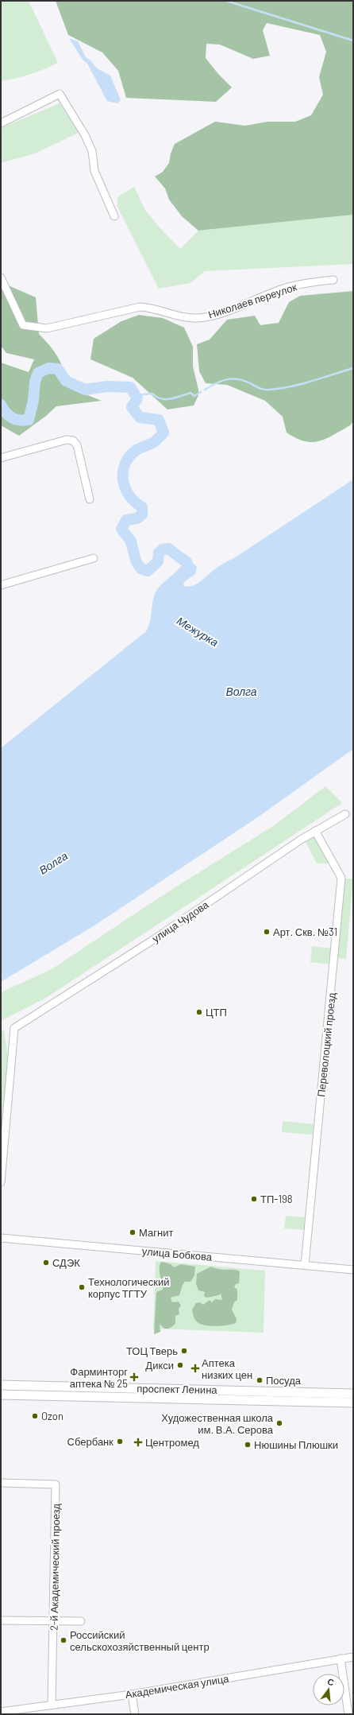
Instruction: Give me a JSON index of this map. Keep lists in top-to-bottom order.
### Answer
{
  "streets": {
    "main road": ["проспект Ленина"],
    "street": [
      "Николаев переулок",
      "улица Чудова",
      "Переволоцкий проезд",
      "улица Бобкова",
      "2-й Академический проезд",
      "Академическая улица"
    ]
  },
  "crossings": [
    ["улица Чудова", "Переволоцкий проезд"],
    ["Переволоцкий проезд", "улица Бобкова"],
    ["2-й Академический проезд", "Академическая улица"]
  ],
  "water": ["Межурка", "Волга"],
  "places": {
    "other": [
      "Арт. Скв. №31",
      "ЦТП",
      "ТП-198",
      "Магнит",
      "СДЭК",
      "Технологический корпус ТГТУ",
      "ТОЦ Тверь",
      "Дикси",
      "Посуда",
      "Ozon",
      "Художественная школа им. В.А. Серова",
      "Сбербанк",
      "Нюшины Плюшки",
      "Российский сельскохозяйственный центр"
    ],
    "health": ["Аптека низких цен", "Фарминторг аптека № 25", "Центромед"]
  },
  "north": "top"
}
